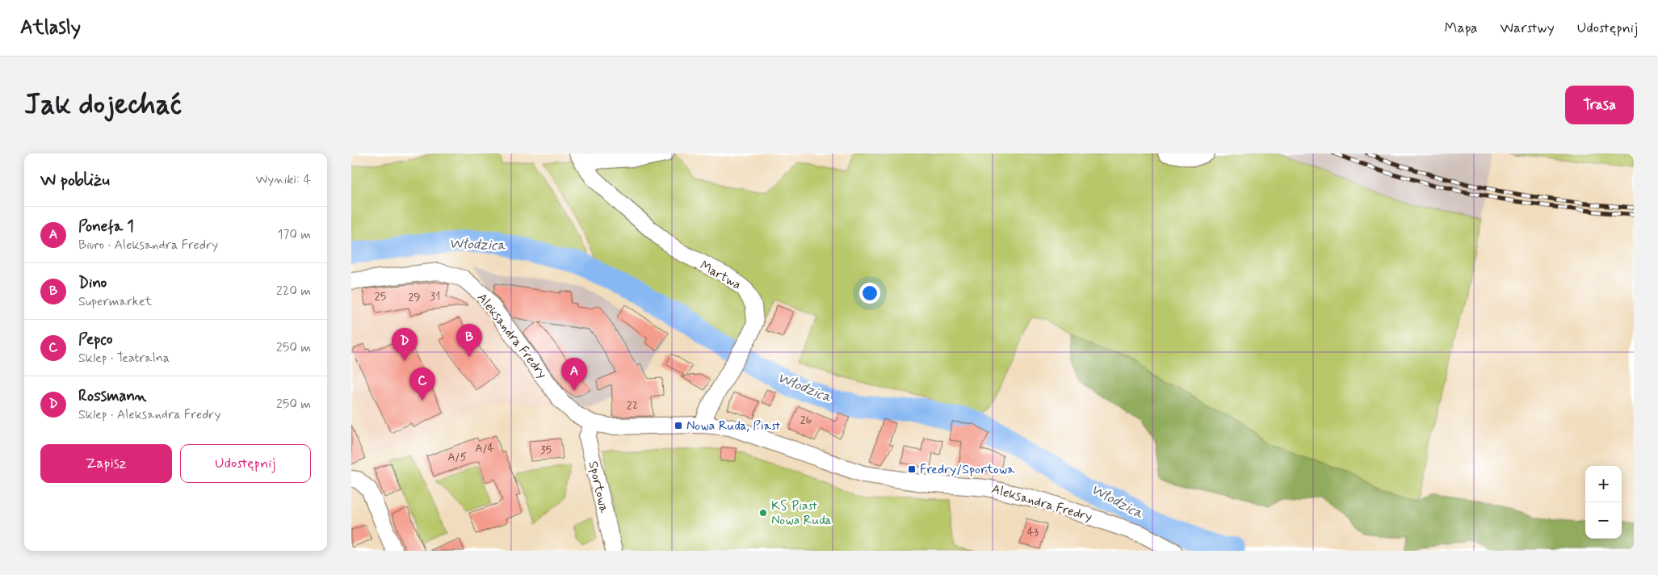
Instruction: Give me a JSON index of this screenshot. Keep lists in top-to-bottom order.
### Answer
{
  "streets": {
    "street": ["Martwa", "Aleksandra Fredry", "Sportowa"]
  },
  "crossings": [
    ["Martwa", "Aleksandra Fredry"],
    ["Aleksandra Fredry", "Sportowa"]
  ],
  "water": ["Włodzica"],
  "places": {
    "transit": ["Nowa Ruda, Piast", "Fredry/Sportowa"],
    "other": ["KS Piast Nowa Ruda"]
  },
  "house_numbers": [
    "25",
    "31",
    "29",
    "22",
    "26",
    "A/4",
    "35",
    "A/5",
    "43"
  ],
  "page": {
    "header": "Atlasly",
    "nav": ["Mapa", "Warstwy", "Udostępnij"],
    "buttons": [
      "Trasa",
      ["Zapisz", "Udostępnij"]
    ],
    "title": "Jak dojechać",
    "heading": ["W pobliżu", "Wyniki: 4"],
    "list": [
      {
        "mark": "A",
        "name": "Ponefa 1",
        "note": "Biuro · Aleksandra Fredry",
        "value": "170 m"
      },
      {
        "mark": "B",
        "name": "Dino",
        "note": "Supermarket",
        "value": "220 m"
      },
      {
        "mark": "C",
        "name": "Pepco",
        "note": "Sklep · Teatralna",
        "value": "250 m"
      },
      {
        "mark": "D",
        "name": "Rossmann",
        "note": "Sklep · Aleksandra Fredry",
        "value": "250 m"
      }
    ],
    "pins": [
      "B",
      "D",
      "A",
      "C"
    ],
    "map_buttons": ["+", "−"]
  }
}
